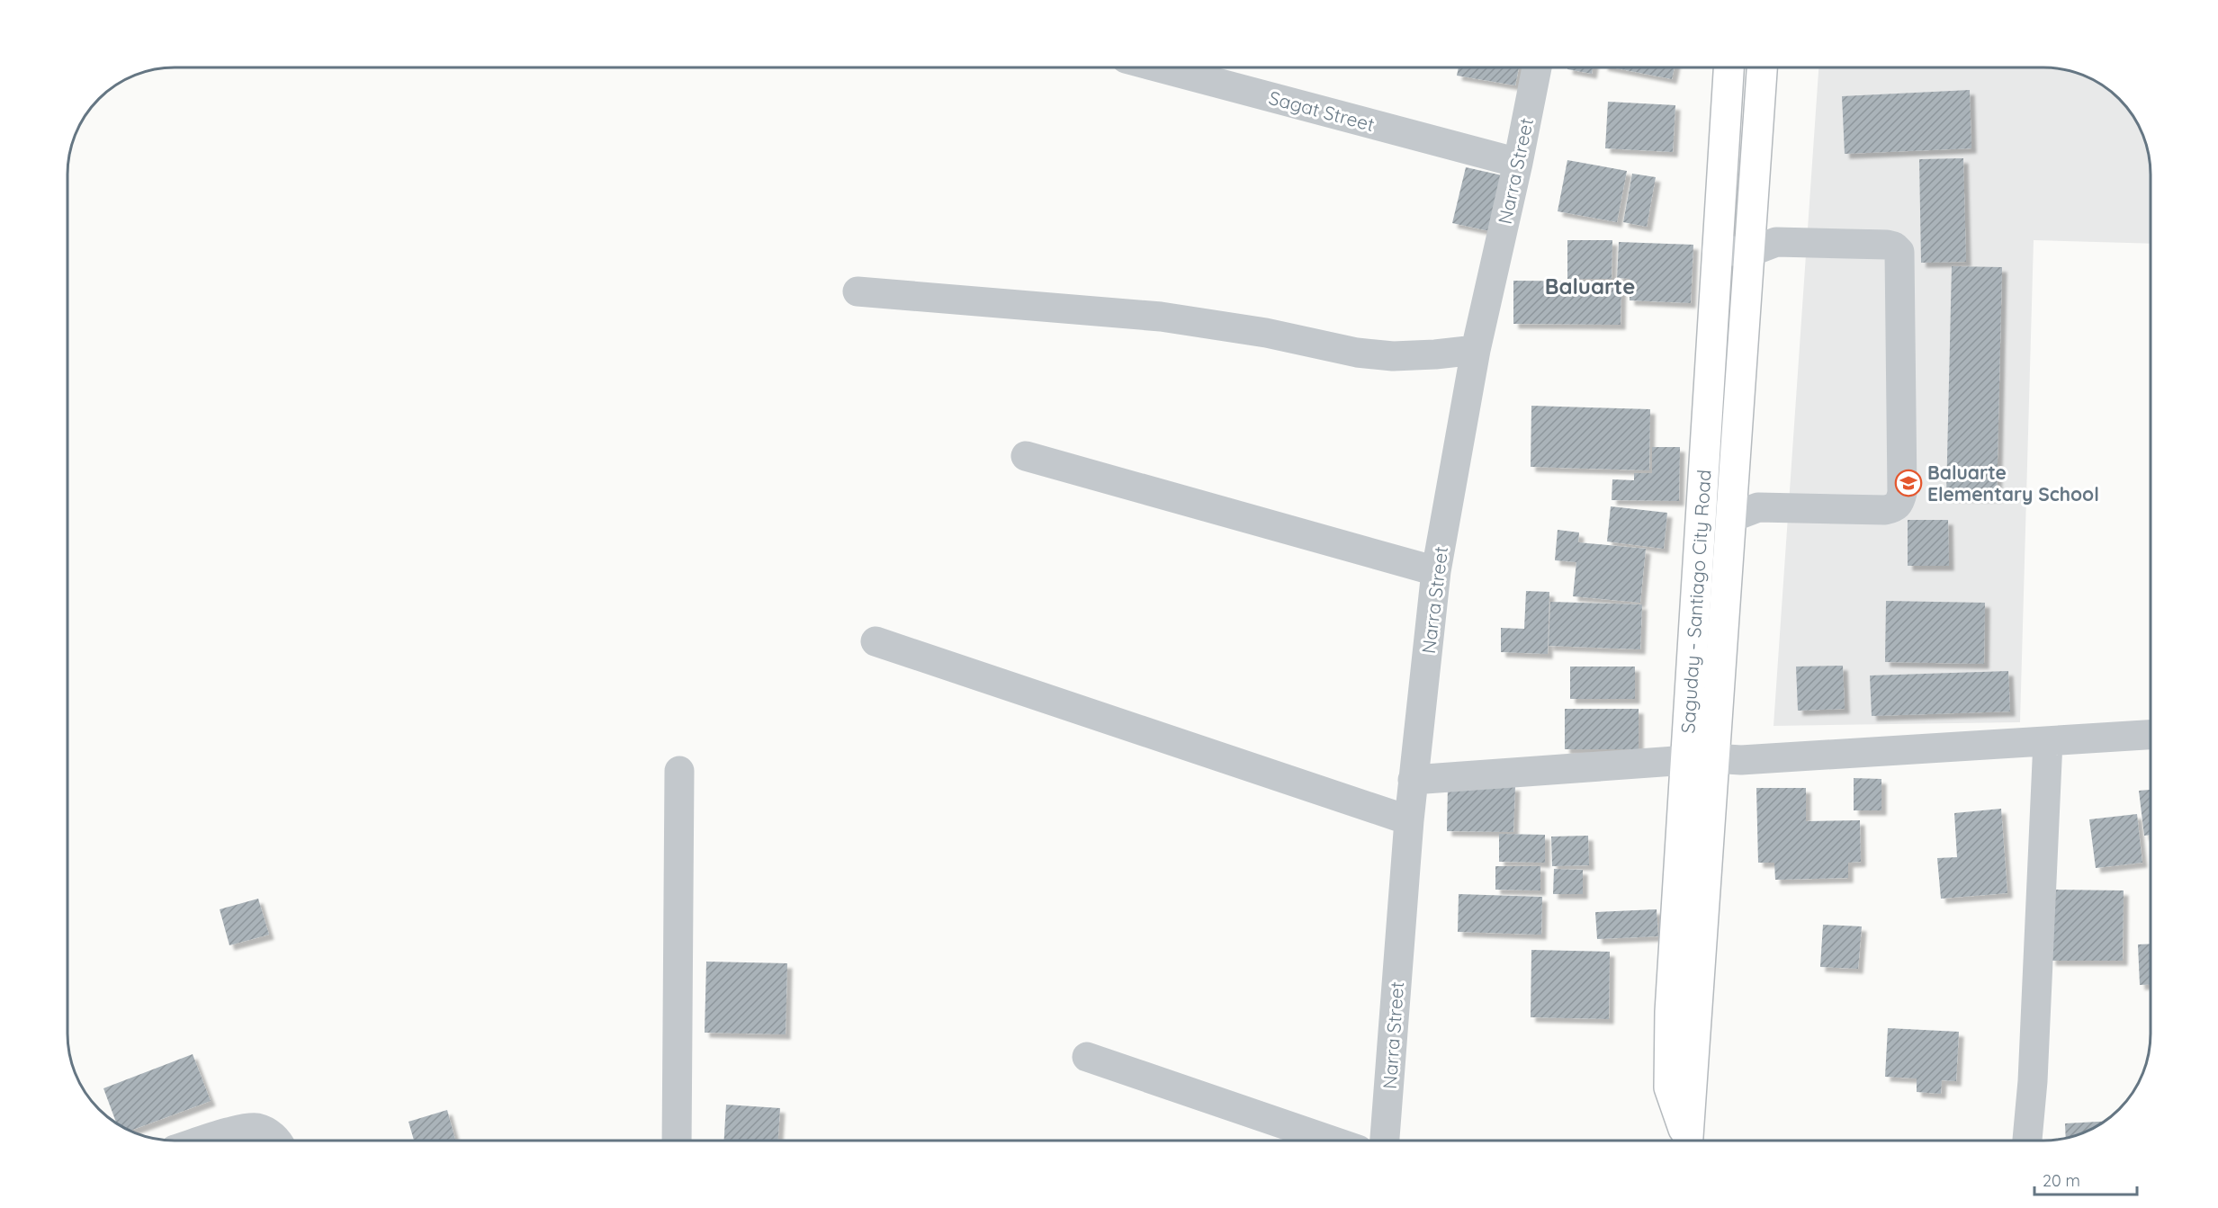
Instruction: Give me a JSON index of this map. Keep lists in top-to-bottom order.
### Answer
{
  "streets": {
    "main road": ["Saguday - Santiago City Road"],
    "street": ["Sagat Street", "Narra Street"]
  },
  "crossings": [
    ["Sagat Street", "Narra Street"]
  ],
  "districts": ["Baluarte"],
  "places": {
    "school or university": ["Baluarte Elementary School"]
  },
  "scale_bar": "20 m"
}
